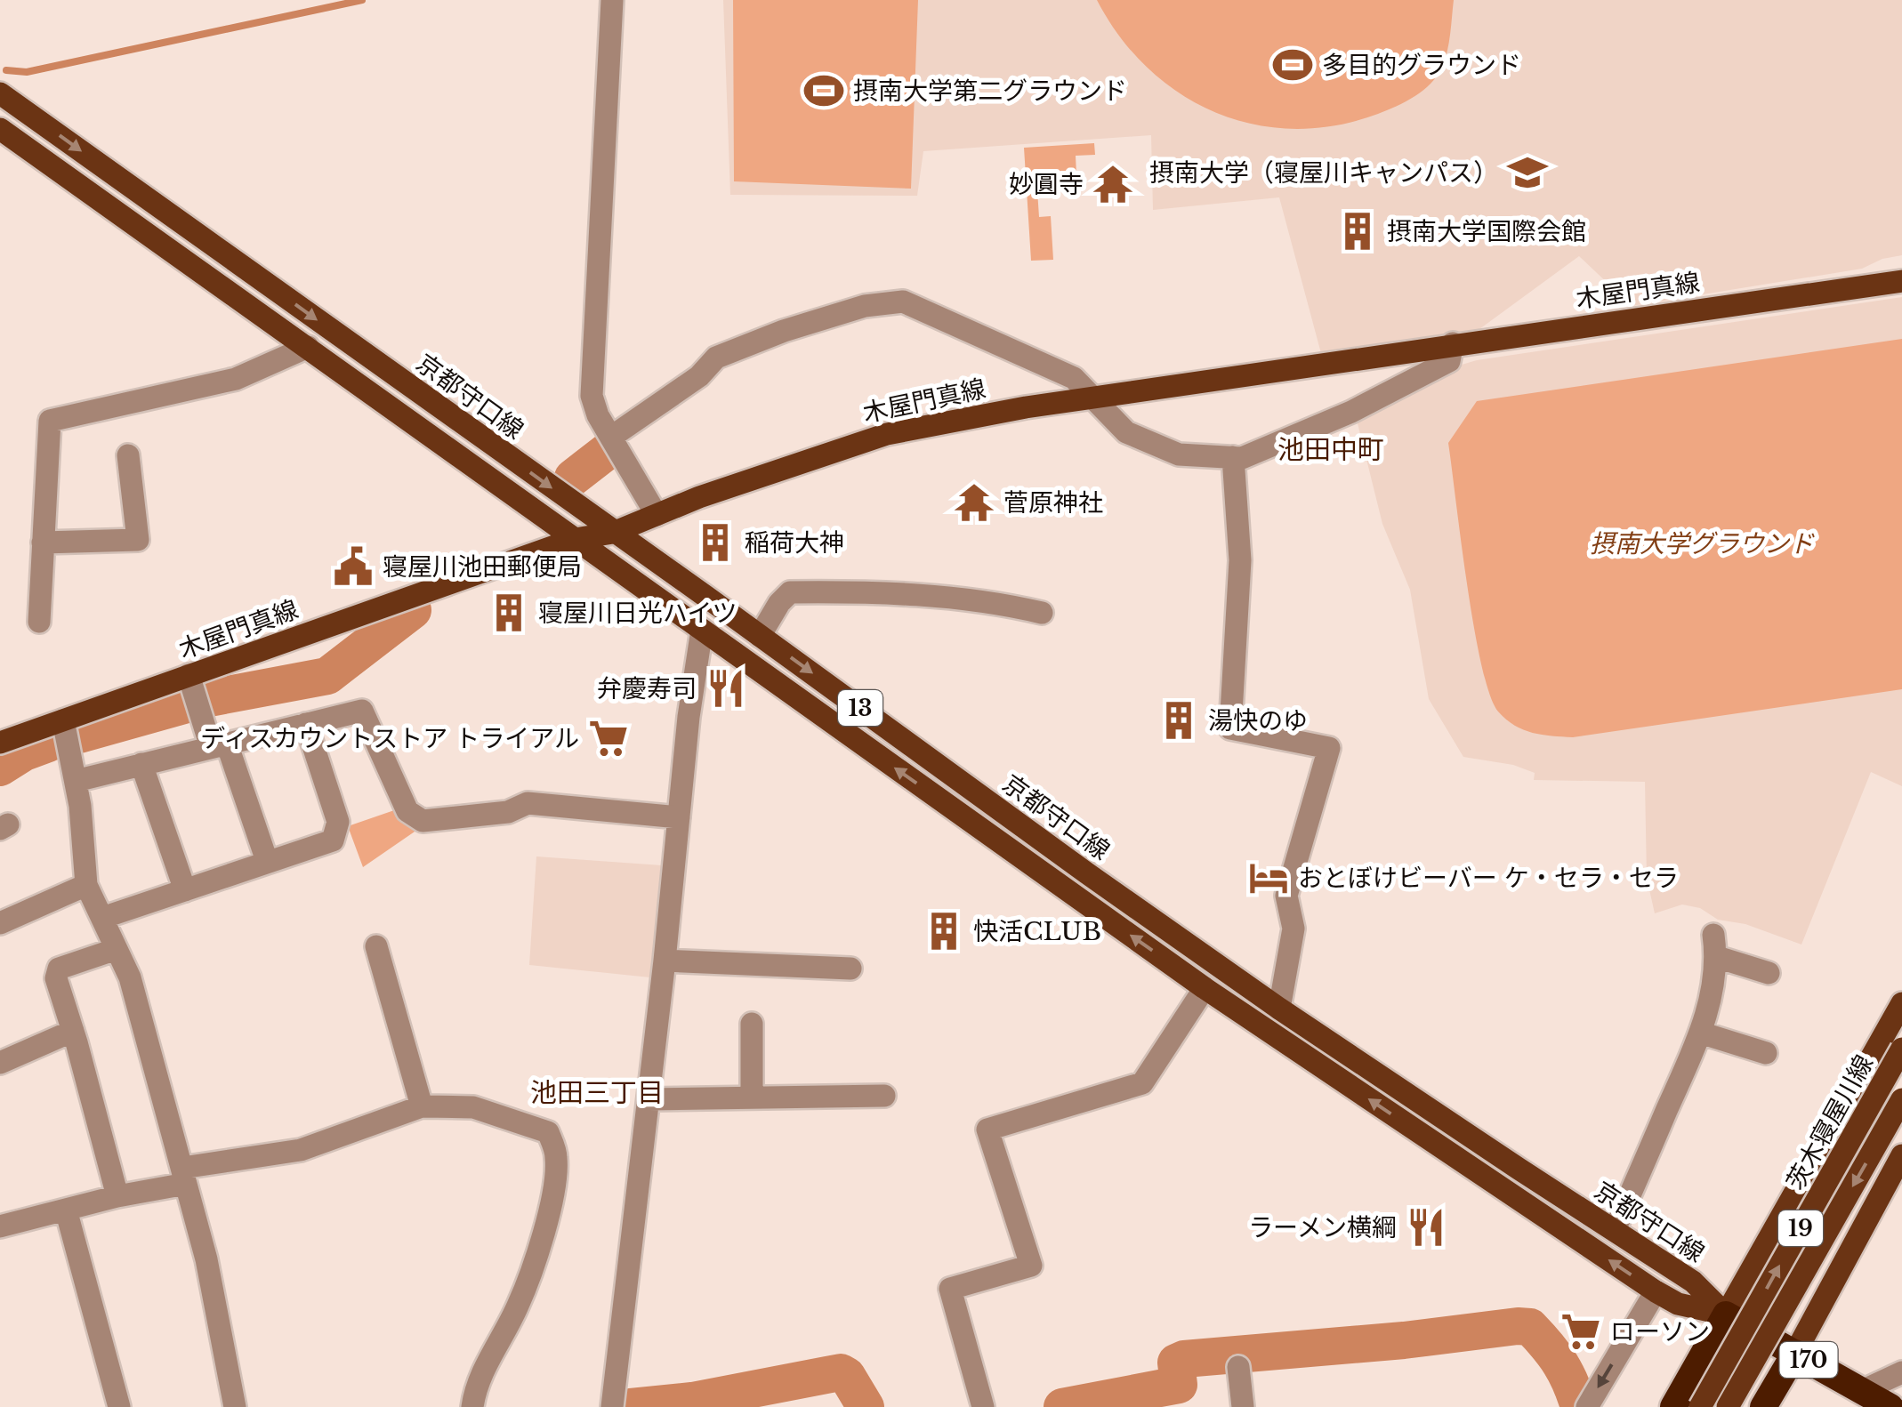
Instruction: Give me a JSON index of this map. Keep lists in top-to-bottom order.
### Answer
{
  "streets": {
    "highway": ["170"],
    "main road": [
      "木屋門真線",
      "京都守口線",
      "13",
      "茨木寝屋川線",
      "19"
    ]
  },
  "crossings": [
    ["木屋門真線", "京都守口線"],
    ["木屋門真線", "13"],
    ["京都守口線", "13"],
    ["京都守口線", "19"],
    ["京都守口線", "170"],
    ["13", "19"],
    ["13", "170"],
    ["19", "170"]
  ],
  "districts": ["池田中町", "池田三丁目"],
  "parks": ["摂南大学グラウンド"],
  "places": {
    "sports": ["多目的グラウンド", "摂南大学第二グラウンド"],
    "school or university": ["摂南大学（寝屋川キャンパス）"],
    "temple": ["妙圓寺", "菅原神社"],
    "building": [
      "摂南大学国際会館",
      "稲荷大神",
      "寝屋川日光ハイツ",
      "湯快のゆ",
      "快活CLUB"
    ],
    "public building": ["寝屋川池田郵便局"],
    "restaurant": ["弁慶寿司", "ラーメン横綱"],
    "supermarket": ["ディスカウントストア トライアル", "ローソン"],
    "hotel": ["おとぼけビーバー ケ・セラ・セラ"]
  }
}
